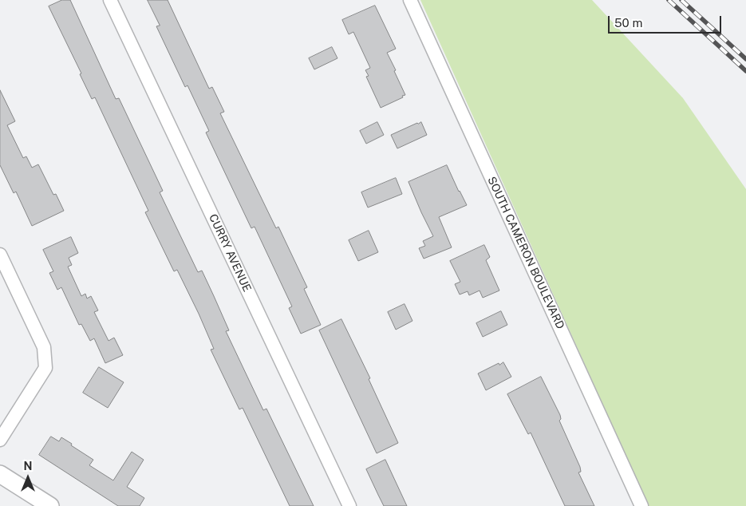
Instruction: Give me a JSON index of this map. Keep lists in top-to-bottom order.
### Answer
{
  "streets": {
    "street": ["CURRY AVENUE", "SOUTH CAMERON BOULEVARD"]
  },
  "scale_bar": "50 m",
  "north": "top"
}
